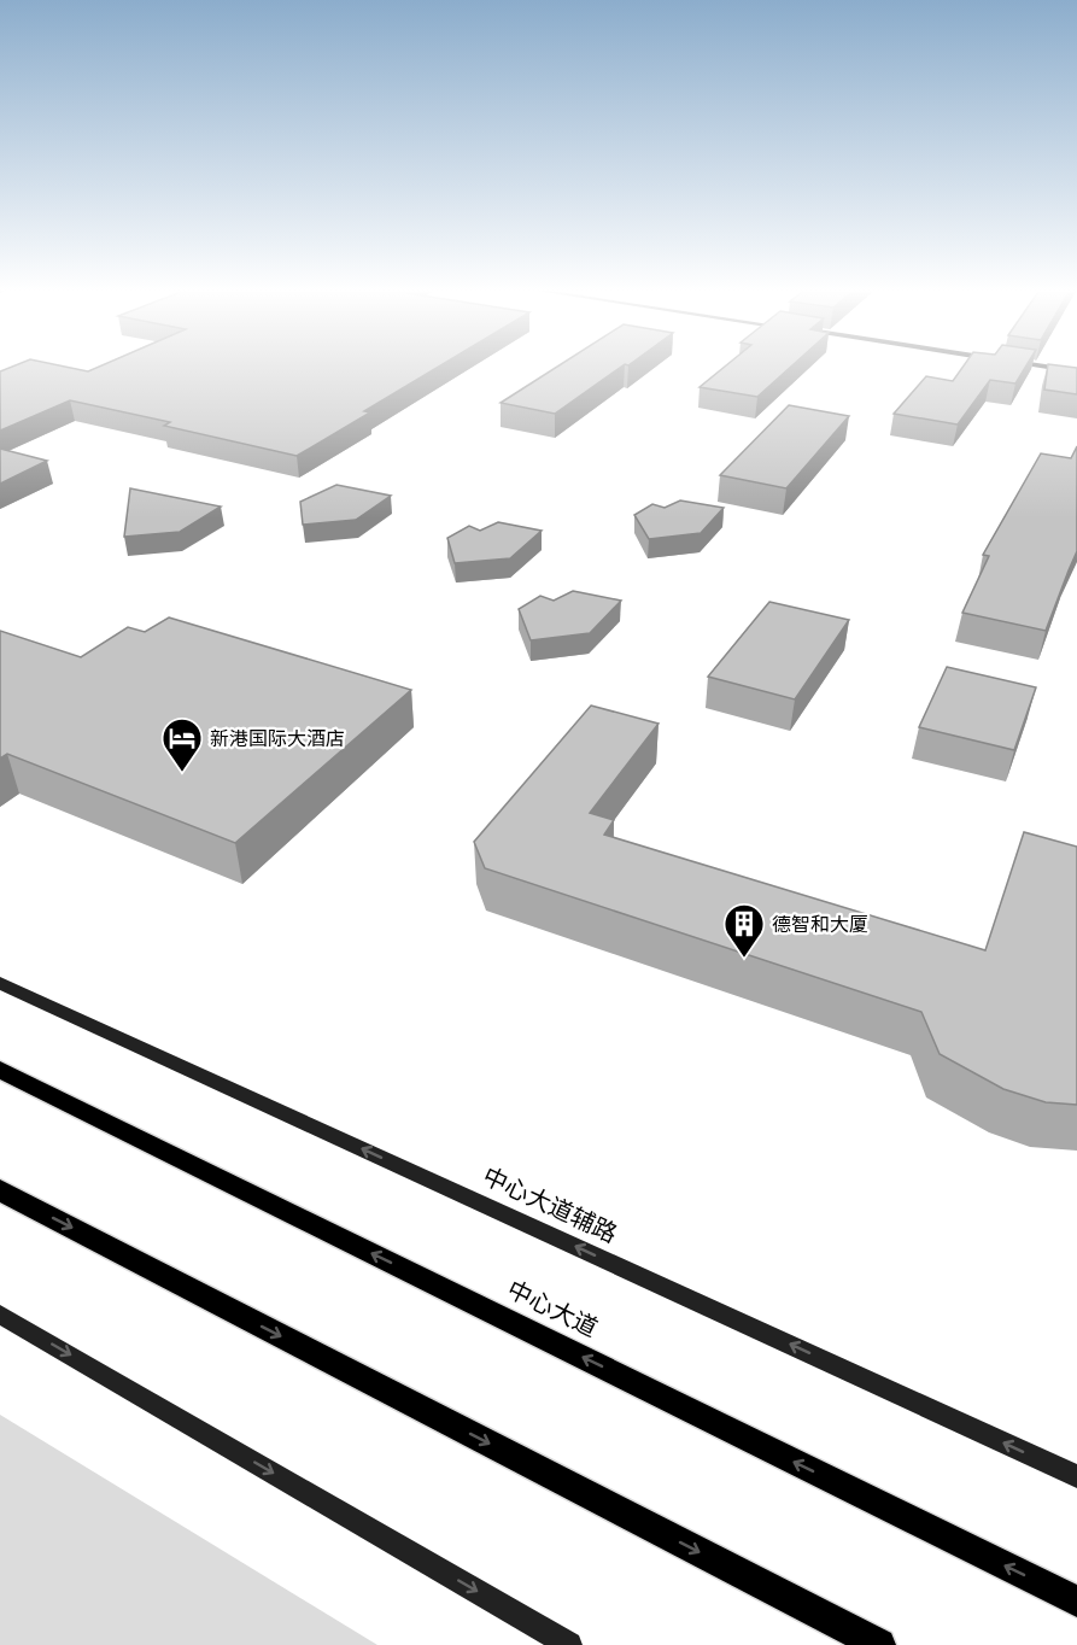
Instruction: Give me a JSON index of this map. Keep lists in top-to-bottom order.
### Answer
{
  "streets": {
    "main road": ["中心大道辅路", "中心大道"]
  },
  "one_way": ["中心大道辅路"],
  "places": {
    "hotel": ["新港国际大酒店"],
    "building": ["德智和大厦"]
  }
}
